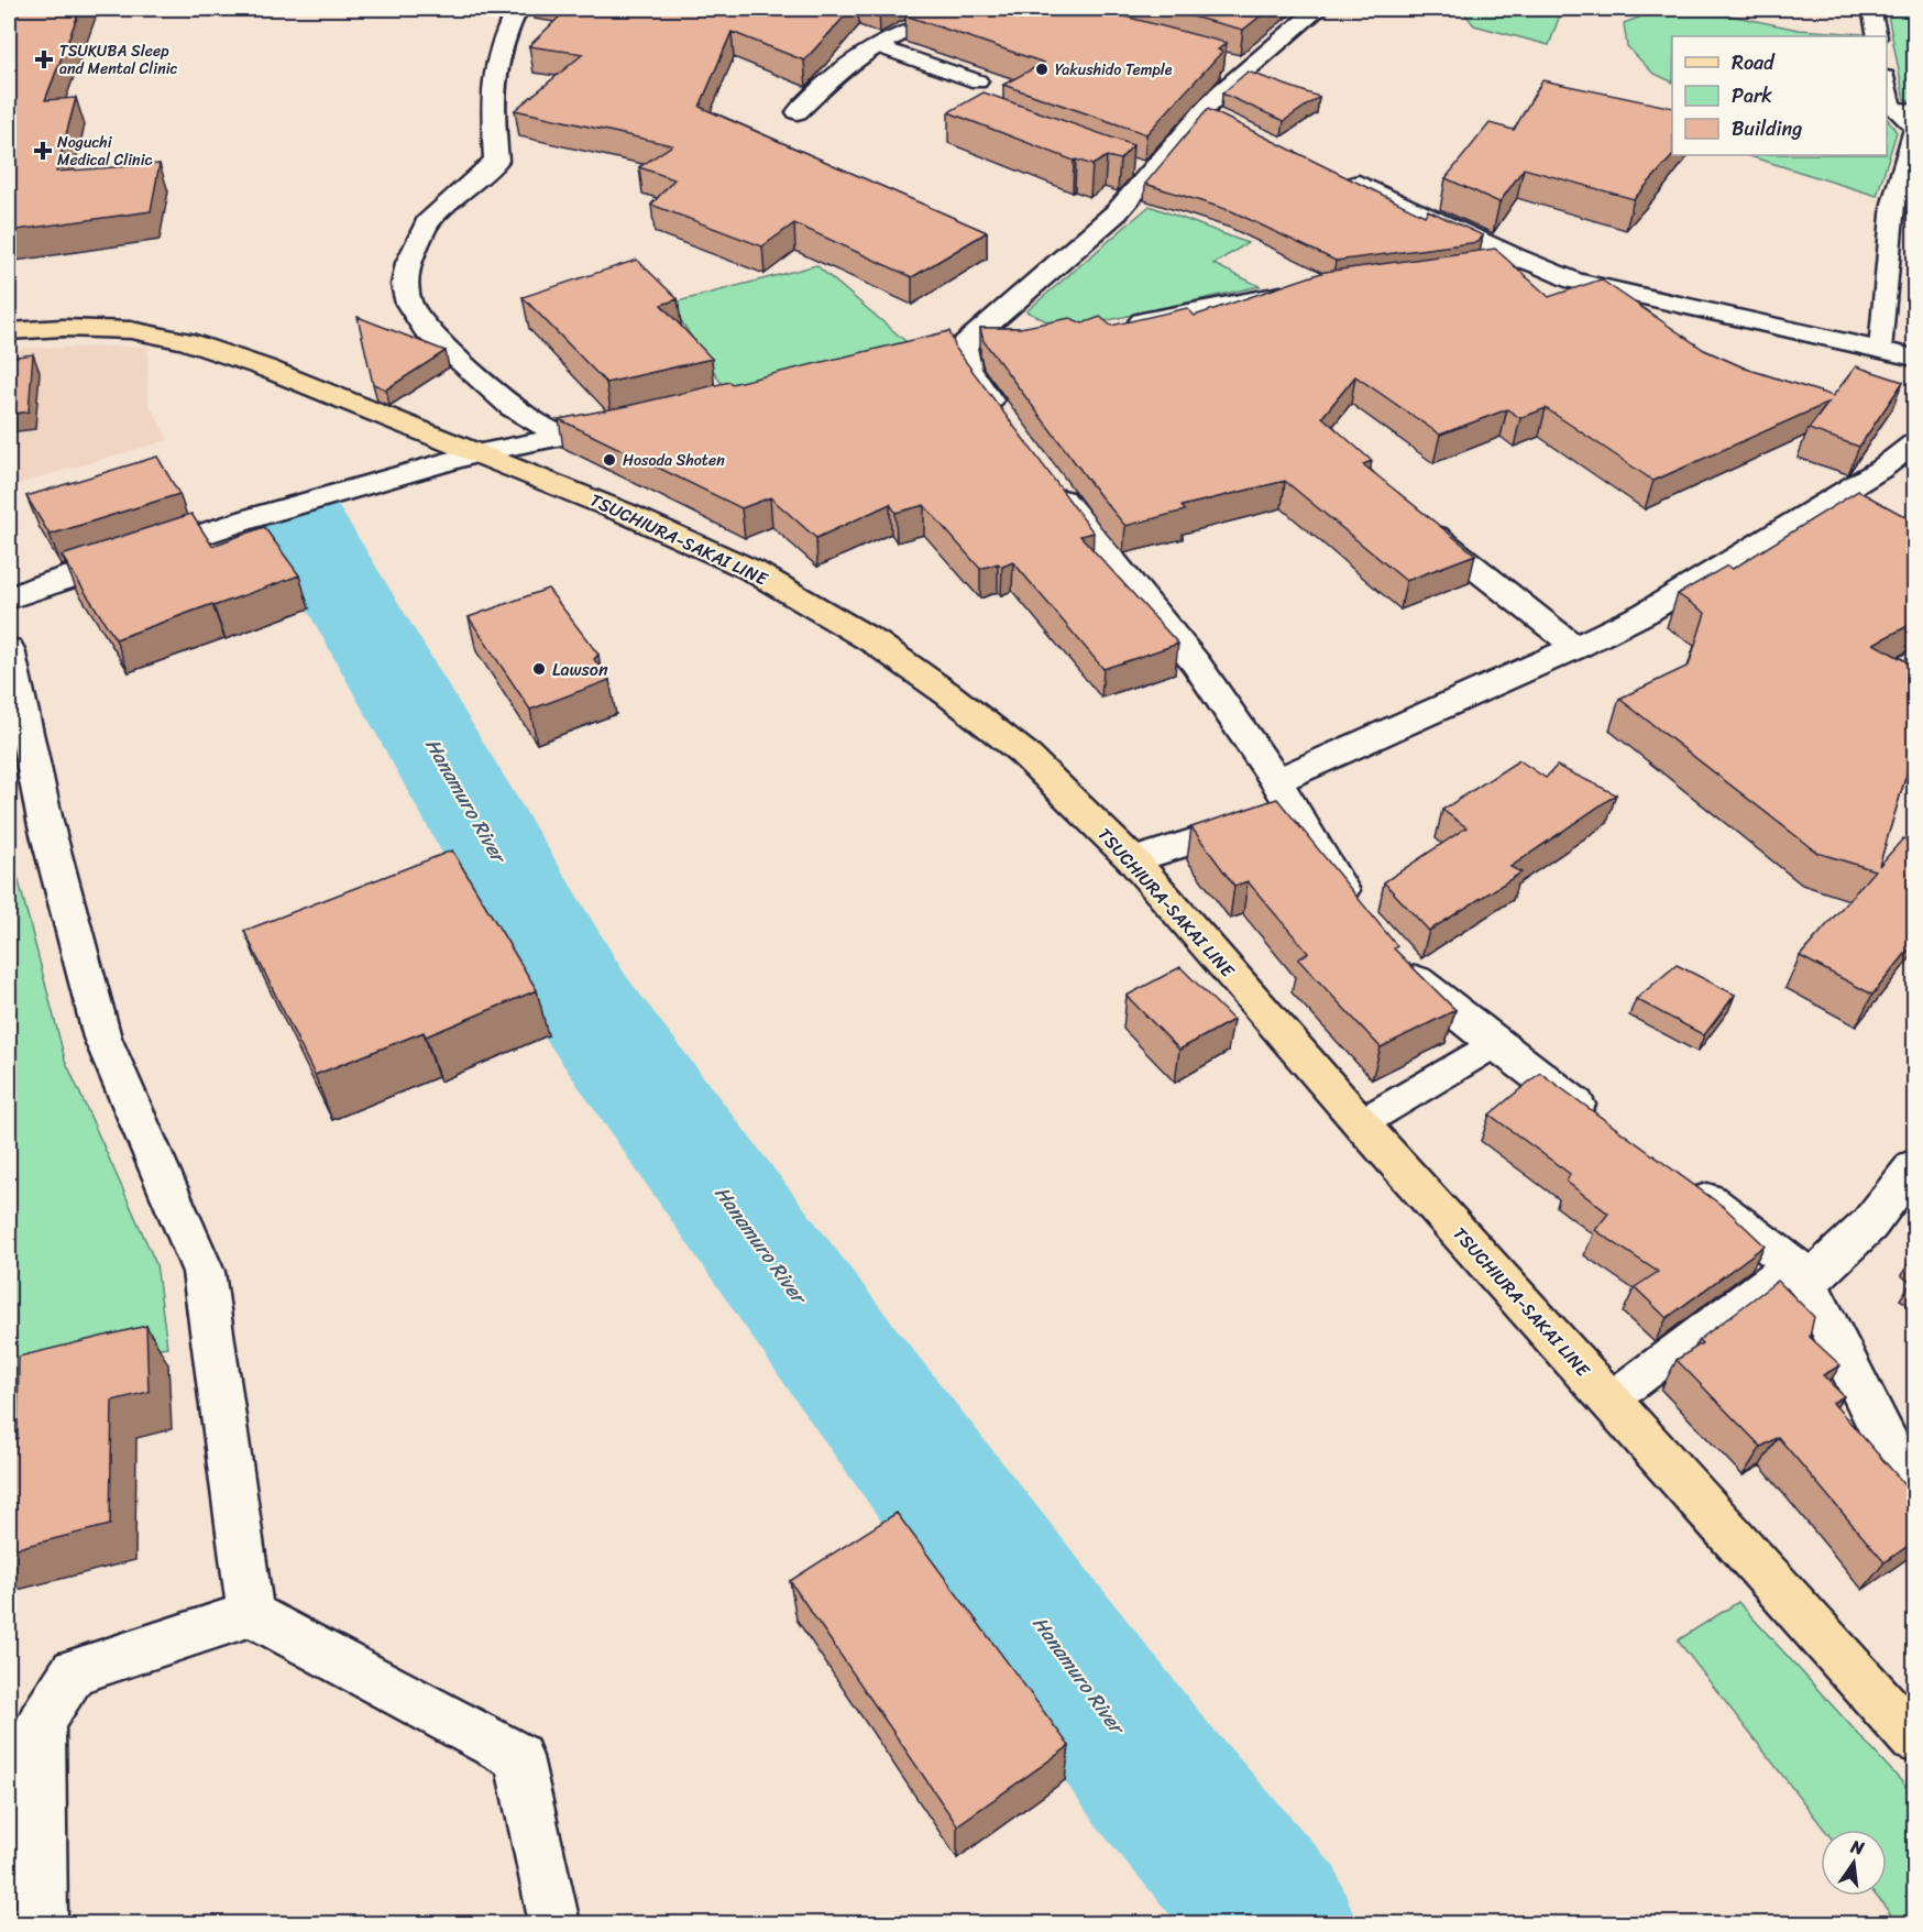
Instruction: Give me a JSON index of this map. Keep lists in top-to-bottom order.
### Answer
{
  "streets": {
    "main road": ["TSUCHIURA-SAKAI LINE"]
  },
  "water": ["Hanamuro River"],
  "places": {
    "health": ["TSUKUBA Sleep and Mental Clinic", "Noguchi Medical Clinic"],
    "other": ["Yakushido Temple", "Hosoda Shoten", "Lawson"]
  },
  "legend": ["Road", "Park", "Building"],
  "north": "top"
}
